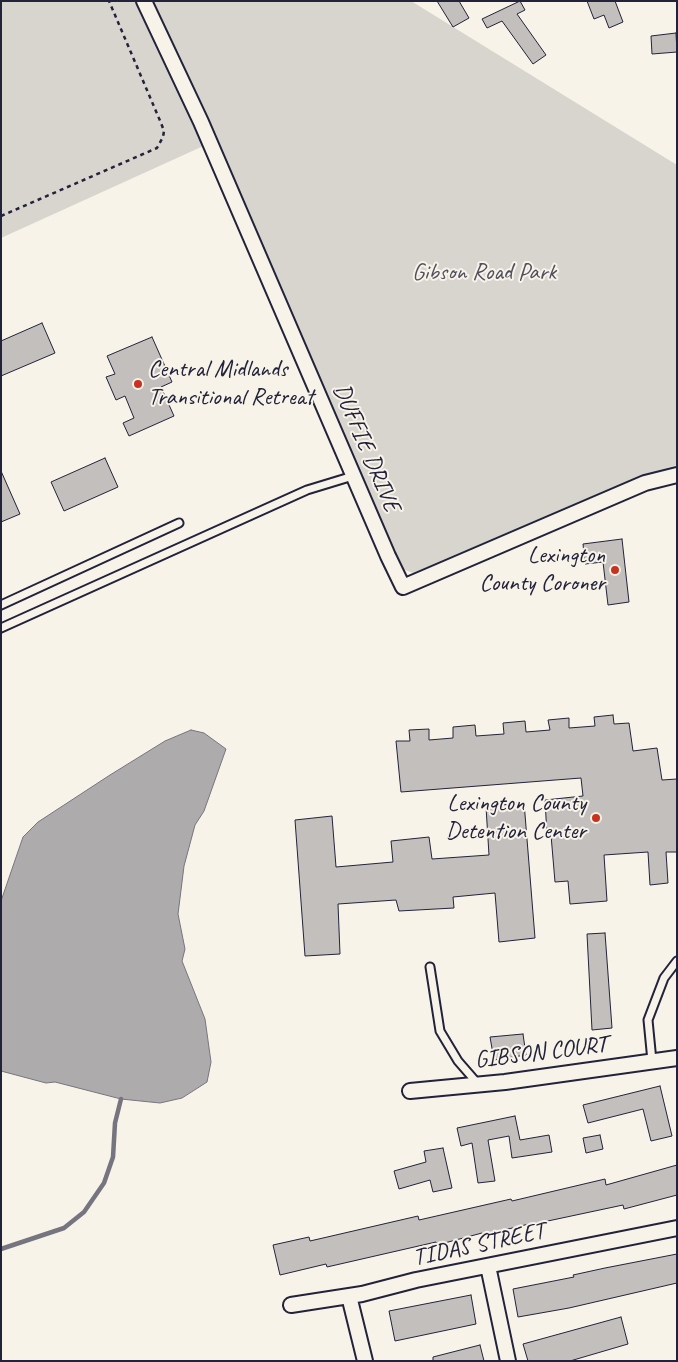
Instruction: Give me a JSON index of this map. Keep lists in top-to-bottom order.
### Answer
{
  "streets": {
    "street": ["DUFFIE DRIVE", "GIBSON COURT", "TIDAS STREET"]
  },
  "parks": ["Gibson Road Park"],
  "places": ["Central Midlands Transitional Retreat", "Lexington County Coroner", "Lexington County Detention Center"]
}
